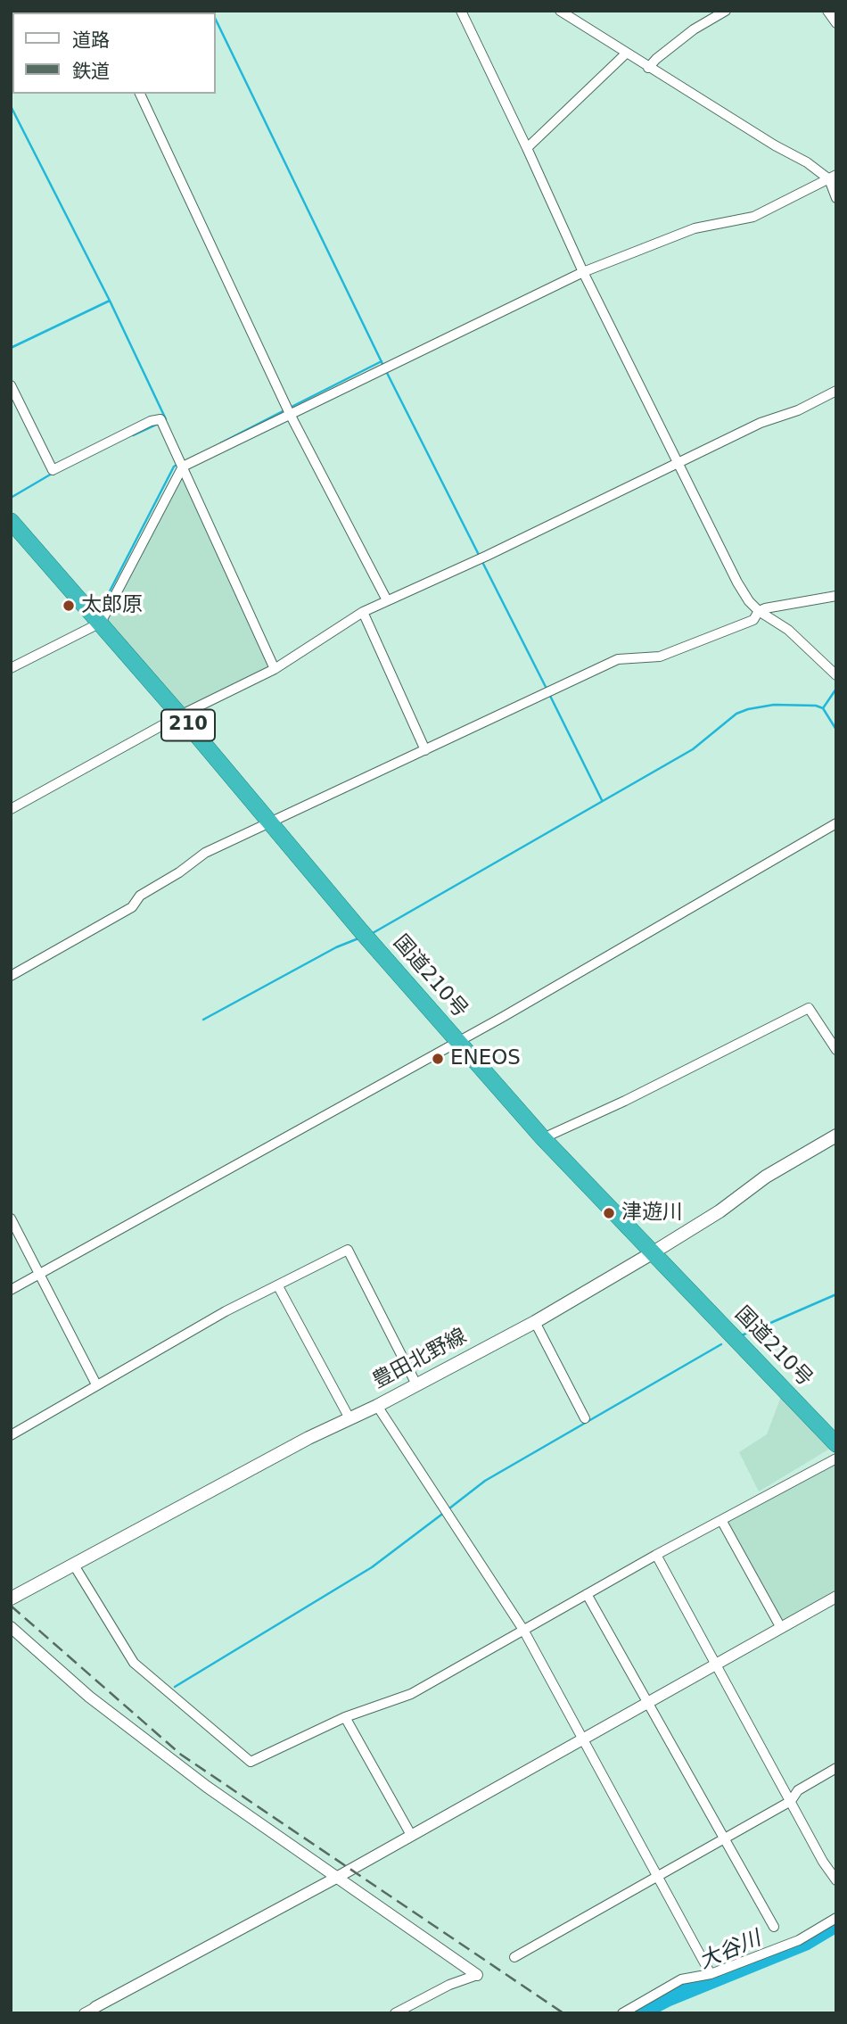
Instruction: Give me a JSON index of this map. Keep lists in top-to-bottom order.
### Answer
{
  "streets": {
    "highway": ["210", "国道210号"],
    "main road": ["豊田北野線"]
  },
  "crossings": [
    ["国道210号", "豊田北野線"]
  ],
  "water": ["大谷川"],
  "places": ["太郎原", "ENEOS", "津遊川"],
  "legend": ["道路", "鉄道"]
}
